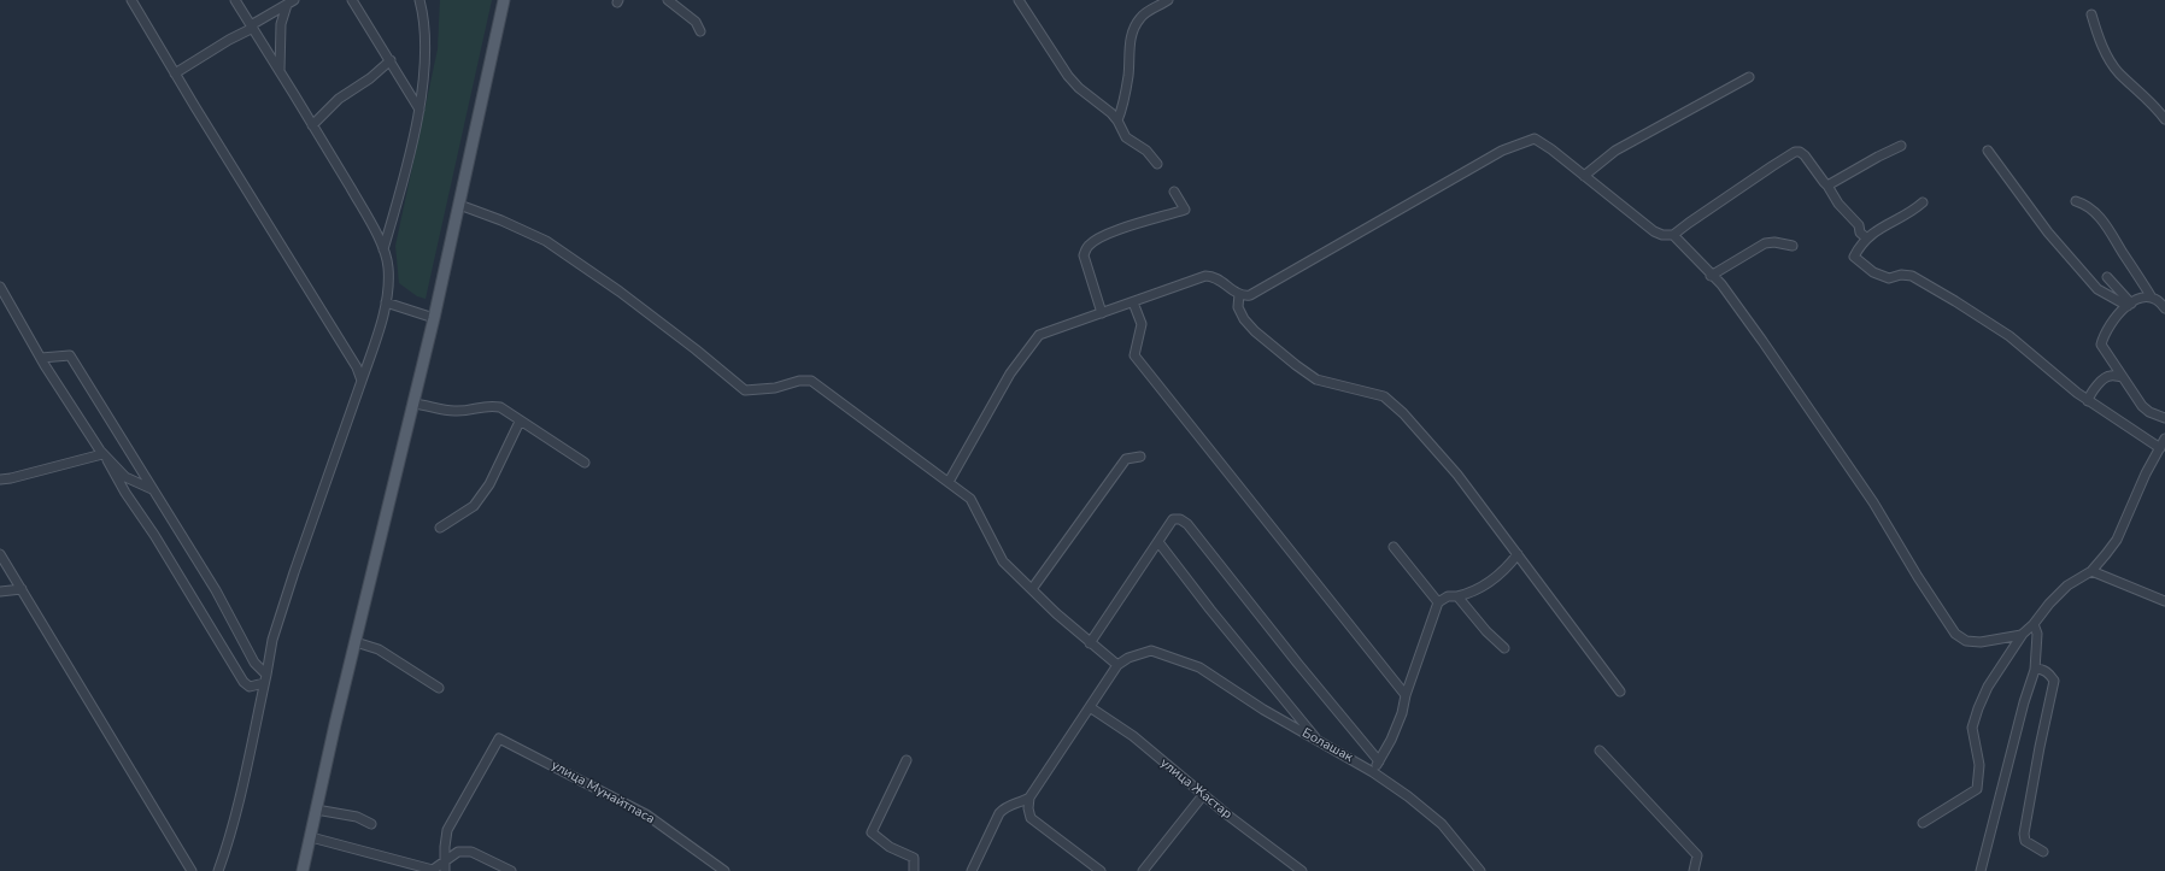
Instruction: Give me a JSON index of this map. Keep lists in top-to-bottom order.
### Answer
{
  "streets": {
    "street": ["Болашак", "улица Жастар", "улица Мунайтпаса"]
  }
}
